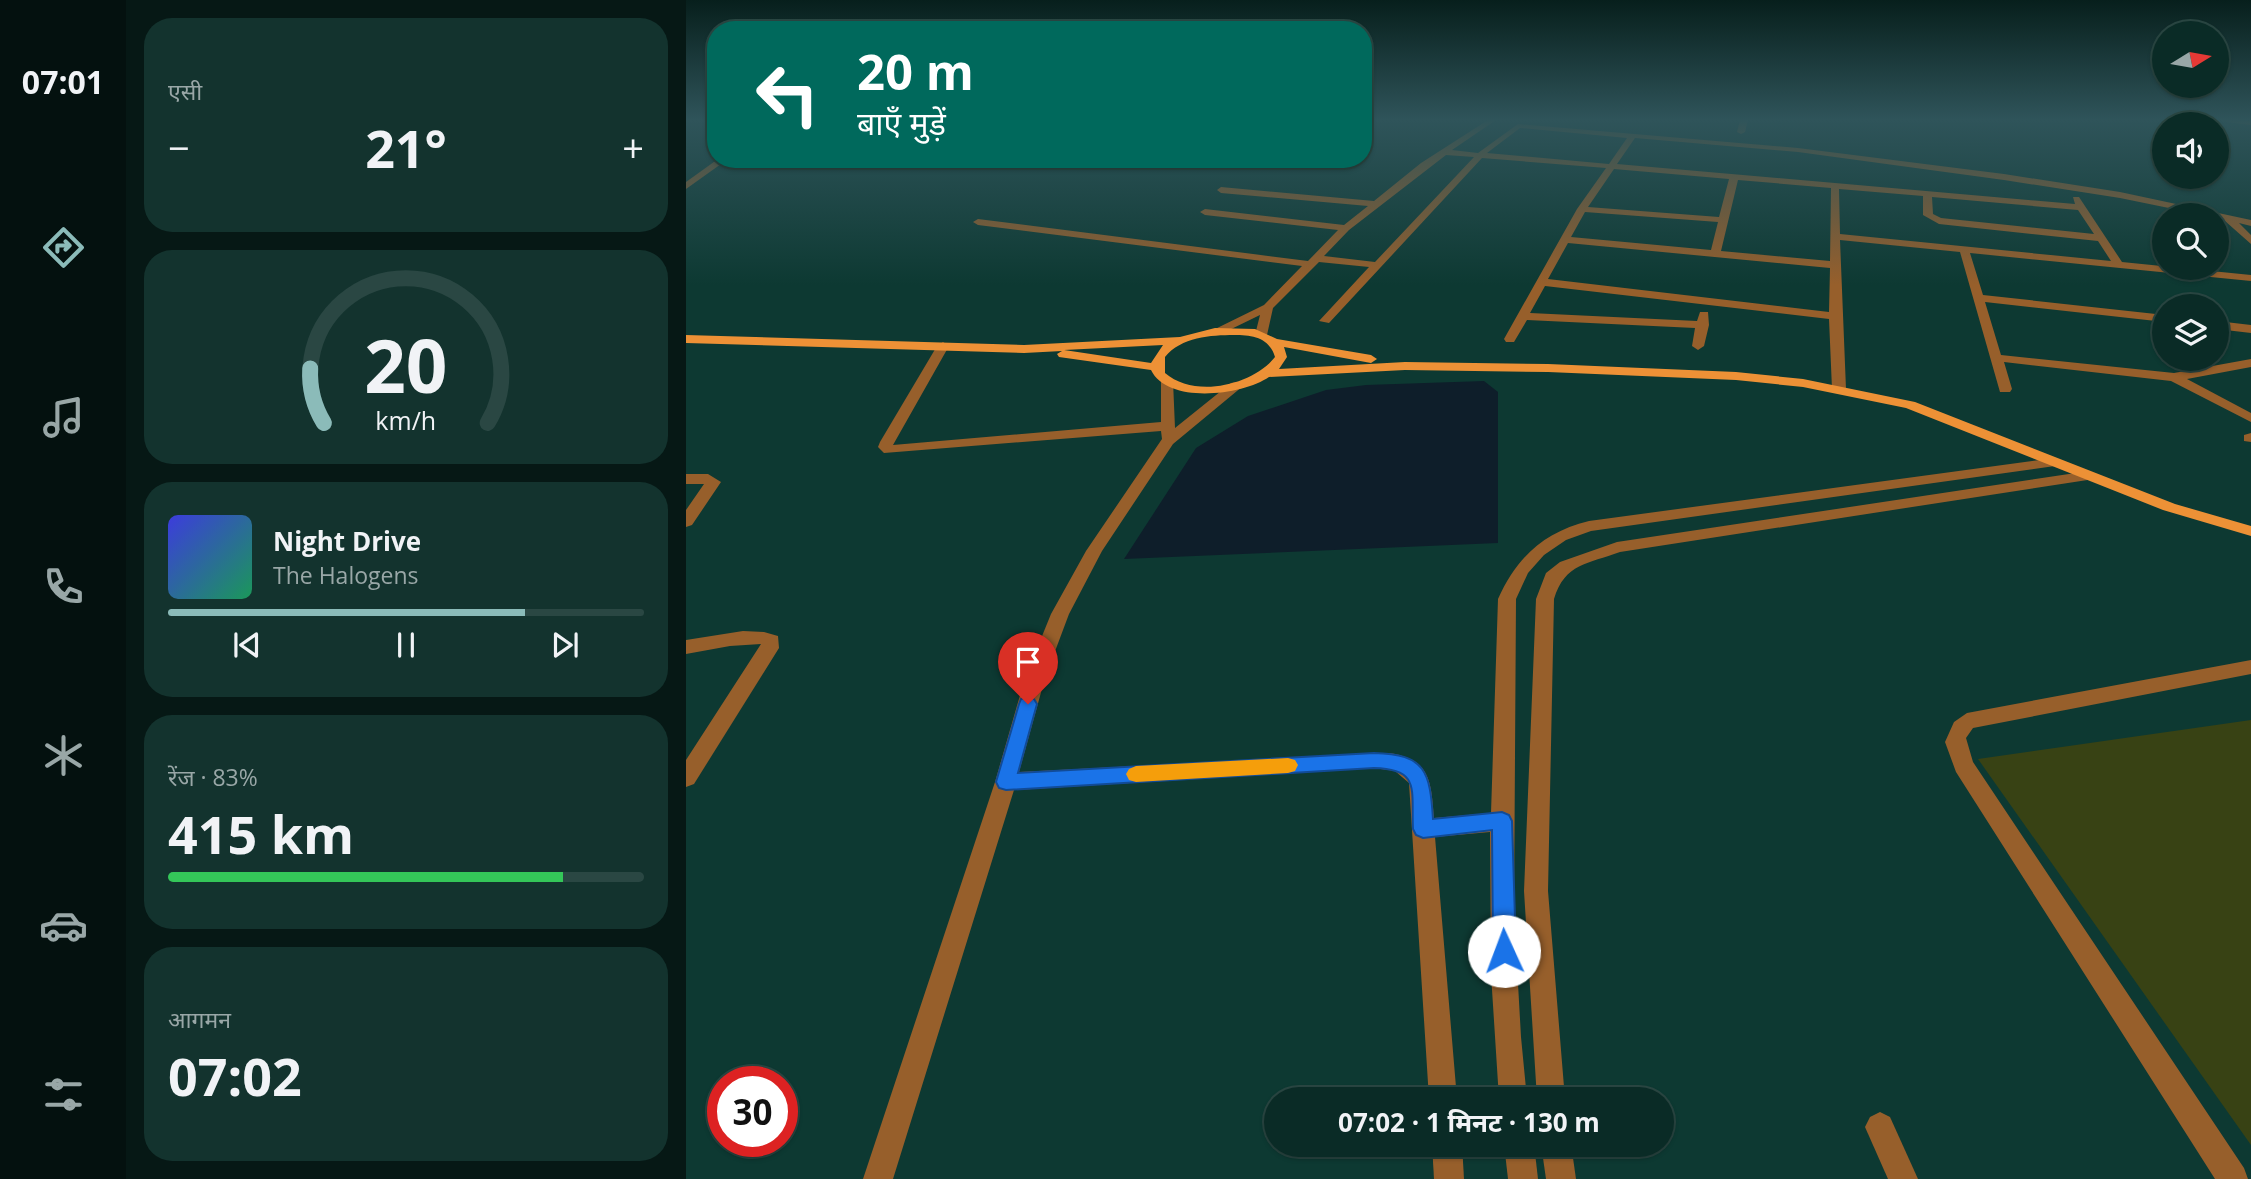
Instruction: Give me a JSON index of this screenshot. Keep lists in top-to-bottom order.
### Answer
{
  "north": "right",
  "page": {
    "tabs": "07:01",
    "tile": [
      "एसी",
      ["रेंज · 83%", "415 km"],
      ["आगमन", "07:02"]
    ],
    "turn": ["20 m", "बाएँ मुड़ें"],
    "heat": ["−", "21°", "+"],
    "song": ["Night Drive", "The Halogens"],
    "limit": "30",
    "trip": "07:02 · 1 मिनट · 130 m",
    "gauge": ["20", "km/h"]
  }
}
